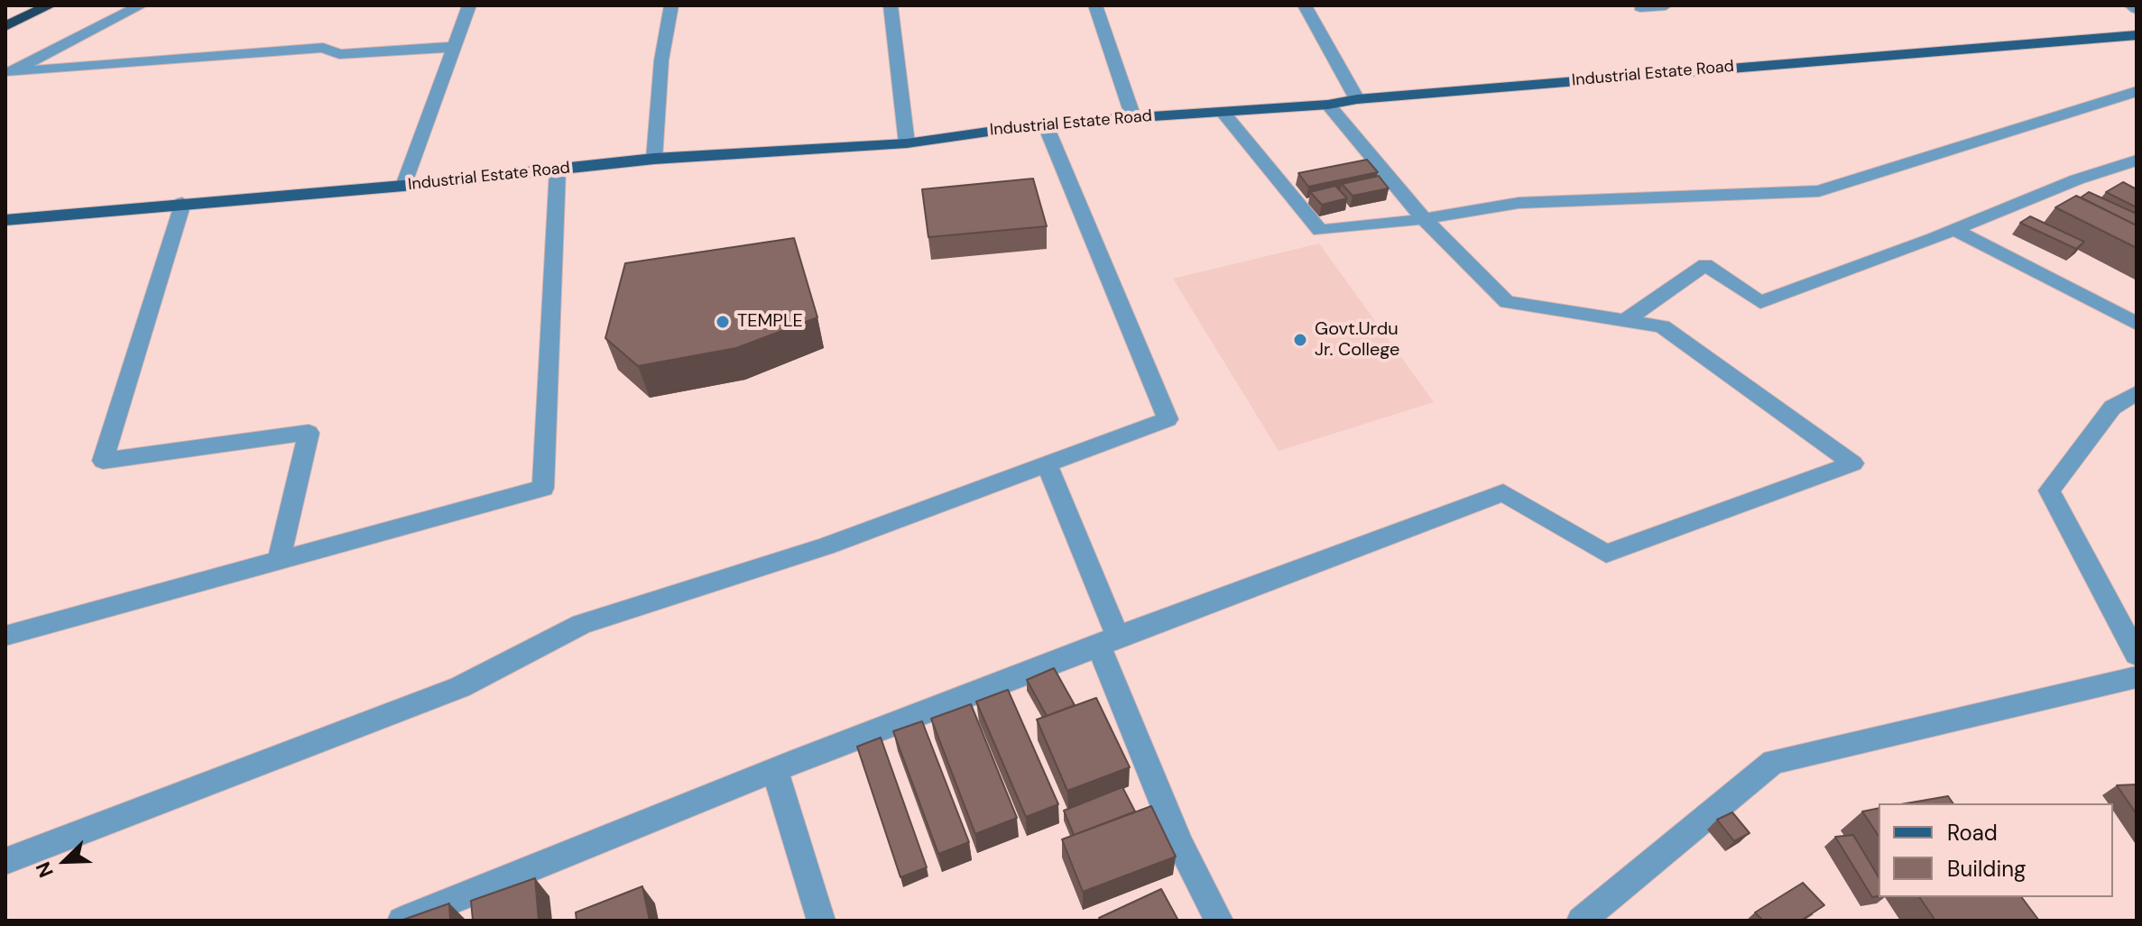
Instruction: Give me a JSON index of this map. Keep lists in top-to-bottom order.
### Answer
{
  "streets": {
    "main road": ["Industrial Estate Road"]
  },
  "places": ["TEMPLE", "Govt.Urdu Jr. College"],
  "legend": ["Road", "Building"],
  "north": "bottom left"
}
